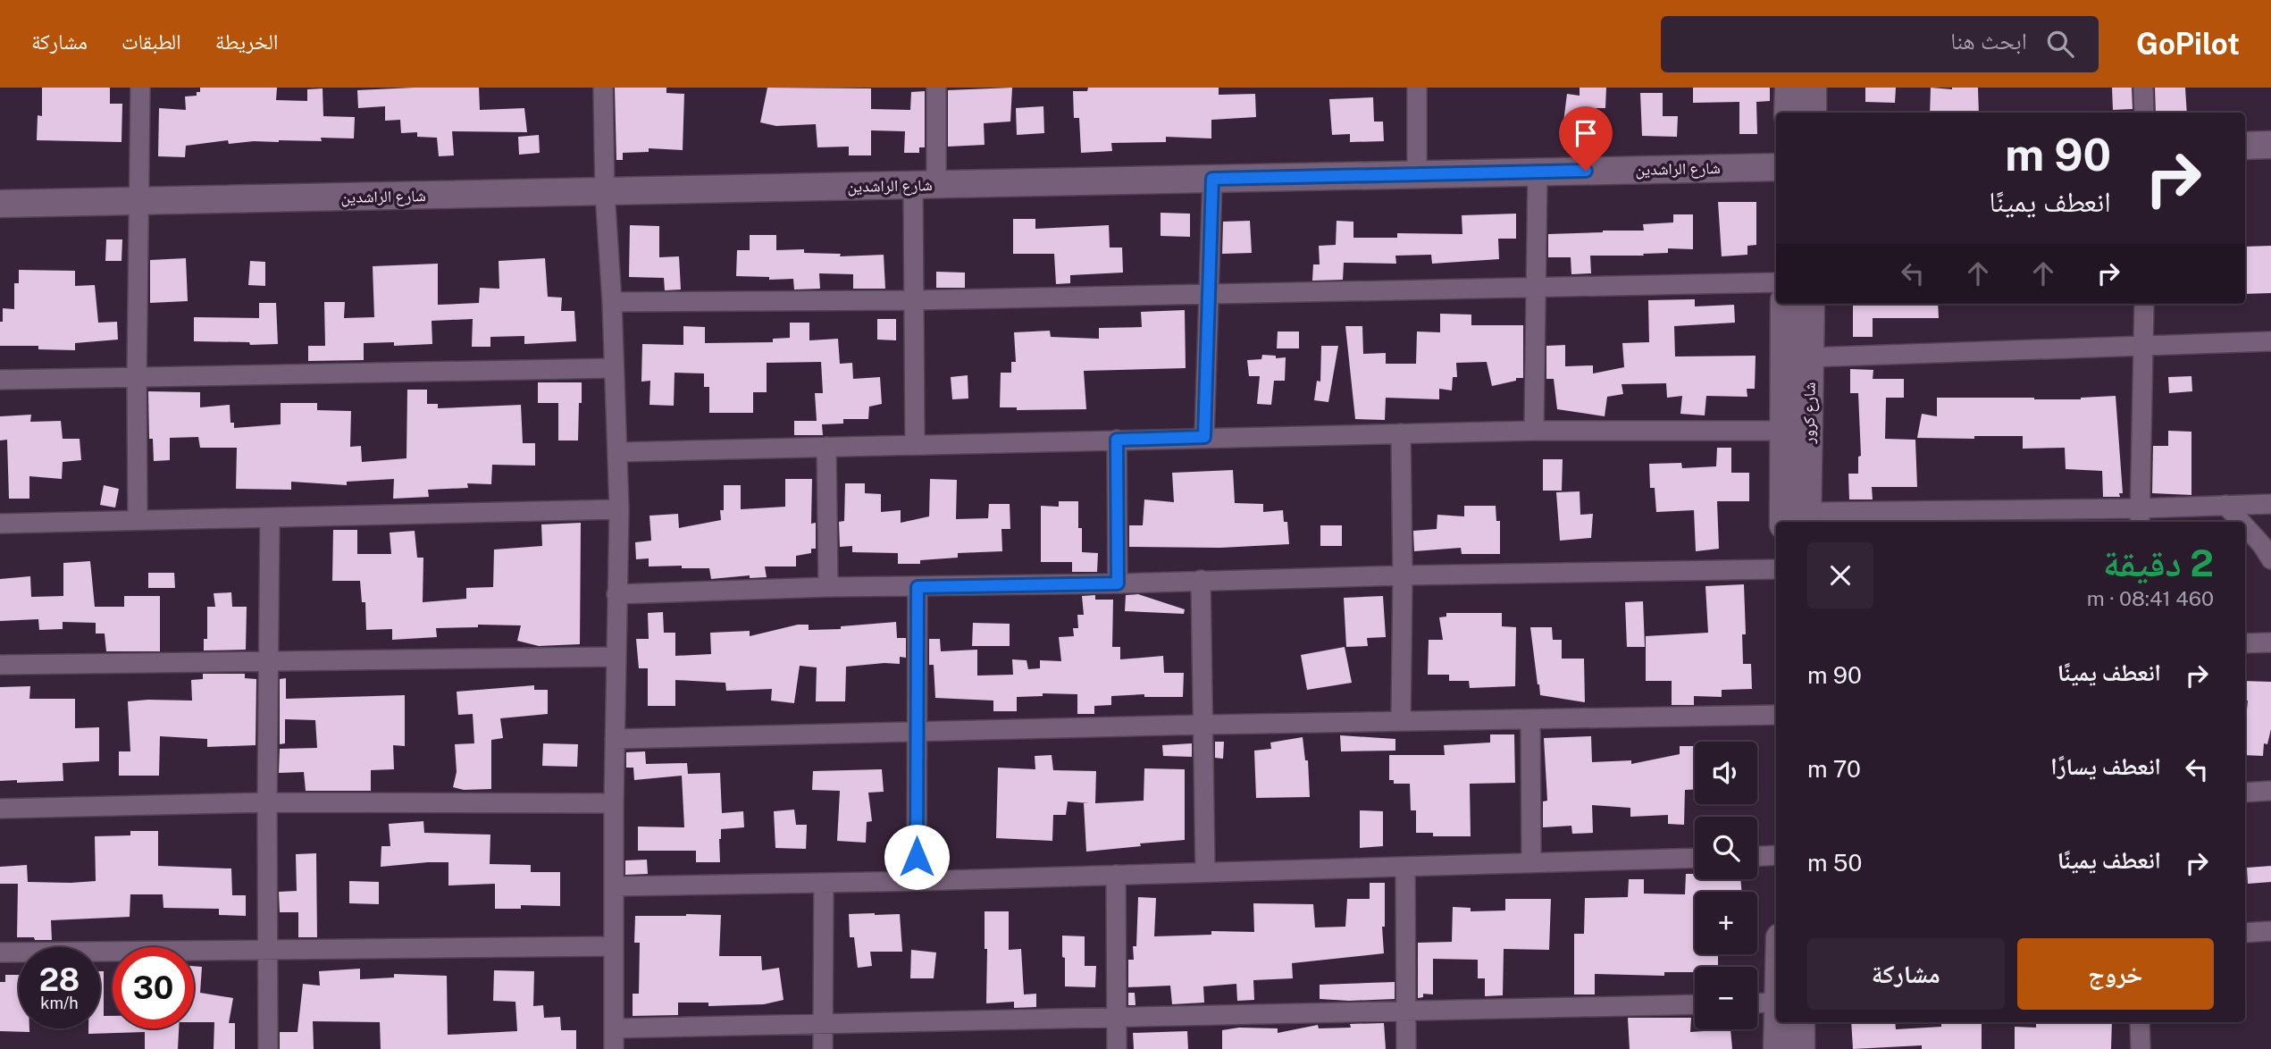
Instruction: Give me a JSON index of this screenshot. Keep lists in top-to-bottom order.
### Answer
{
  "streets": {
    "street": ["شارع الراشدين", "شارع كرور"]
  },
  "page": {
    "header": "GoPilot",
    "search": "ابحث هنا",
    "nav": ["الخريطة", "الطبقات", "مشاركة"],
    "turn": ["90 m", "انعطف يمينًا"],
    "heading": ["2 دقيقة", "460 m · 08:41"],
    "list": [
      {
        "name": "انعطف يمينًا",
        "value": "90 m"
      },
      {
        "name": "انعطف يسارًا",
        "value": "70 m"
      },
      {
        "name": "انعطف يمينًا",
        "value": "50 m"
      }
    ],
    "map_buttons": ["+", "−"],
    "buttons": ["خروج", "مشاركة"],
    "speed": "28 km/h",
    "limit": "30"
  }
}
